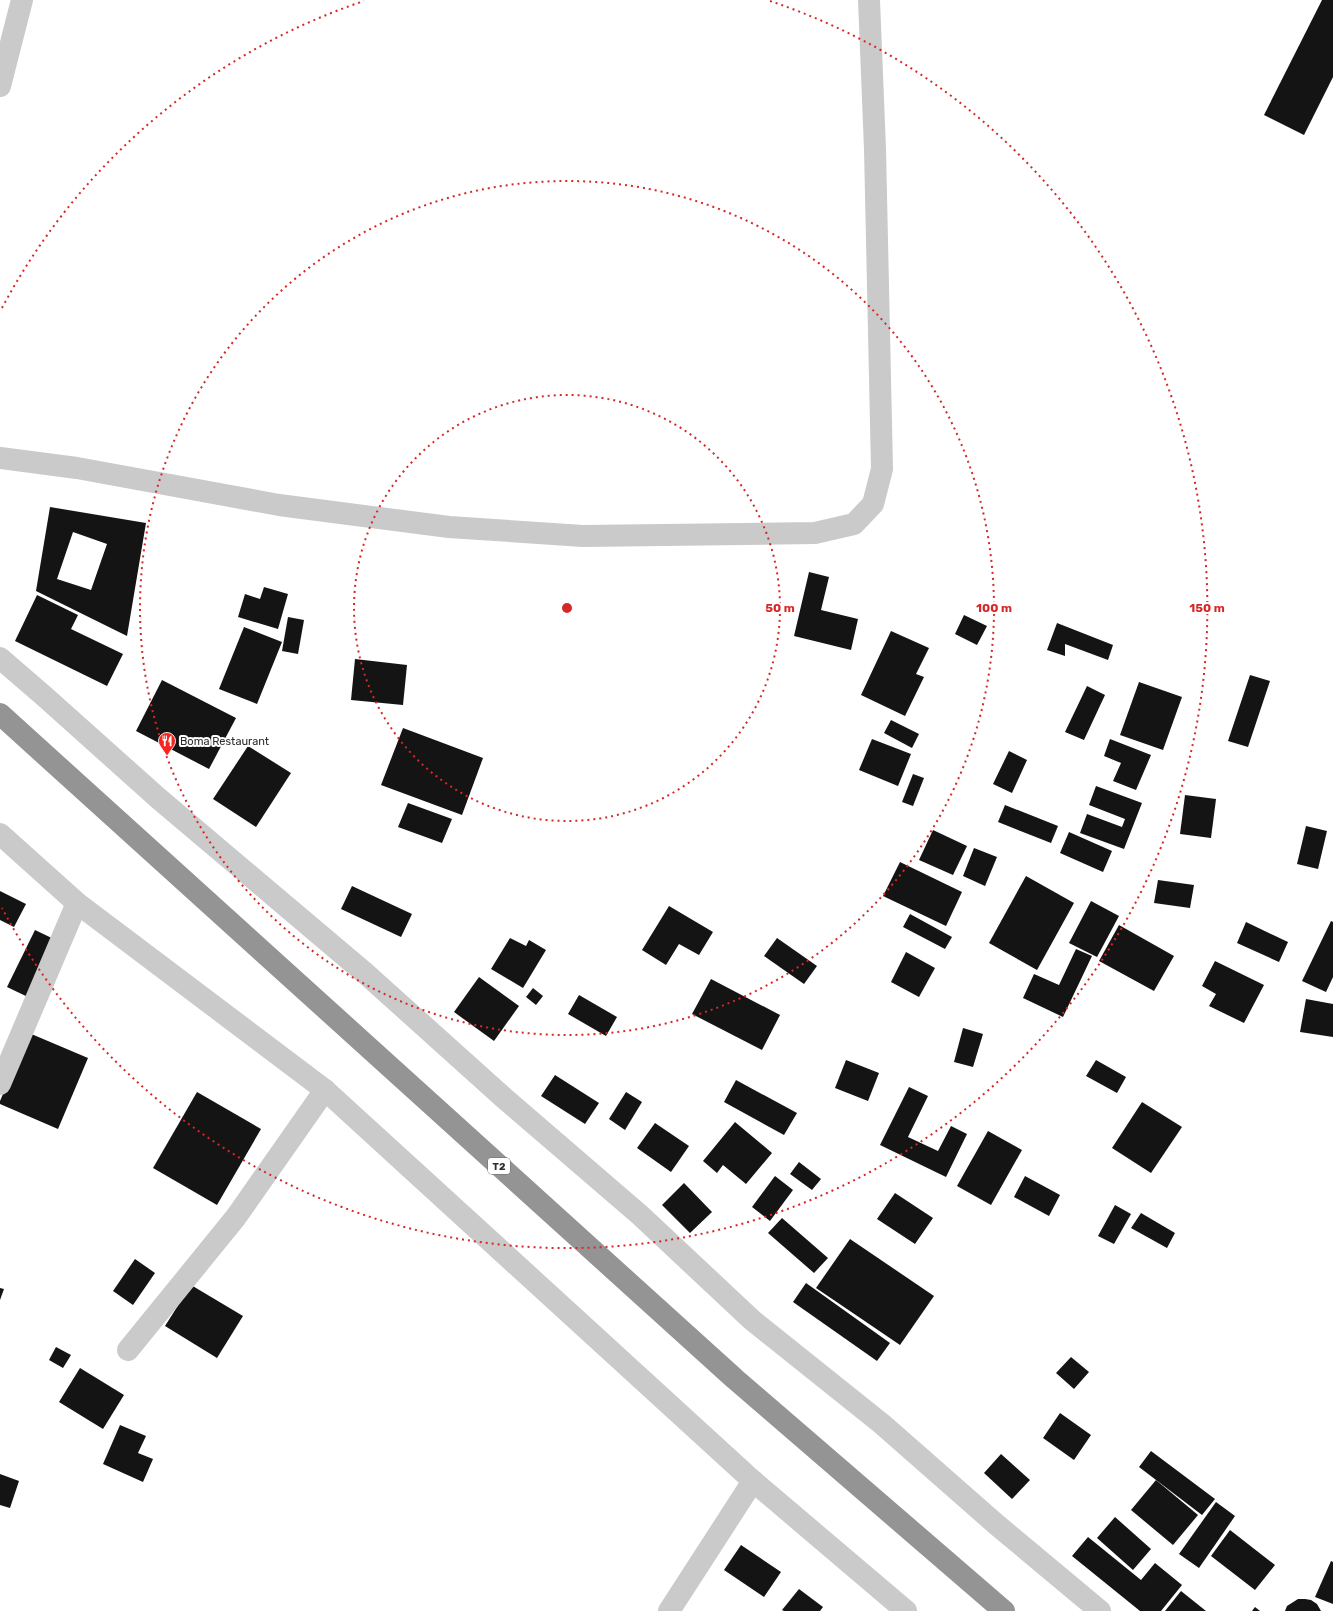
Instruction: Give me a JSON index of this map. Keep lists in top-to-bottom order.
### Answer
{
  "streets": {
    "highway": ["T2"]
  },
  "places": {
    "restaurant": ["Boma Restaurant"]
  },
  "rings": ["50 m", "100 m", "150 m"]
}
